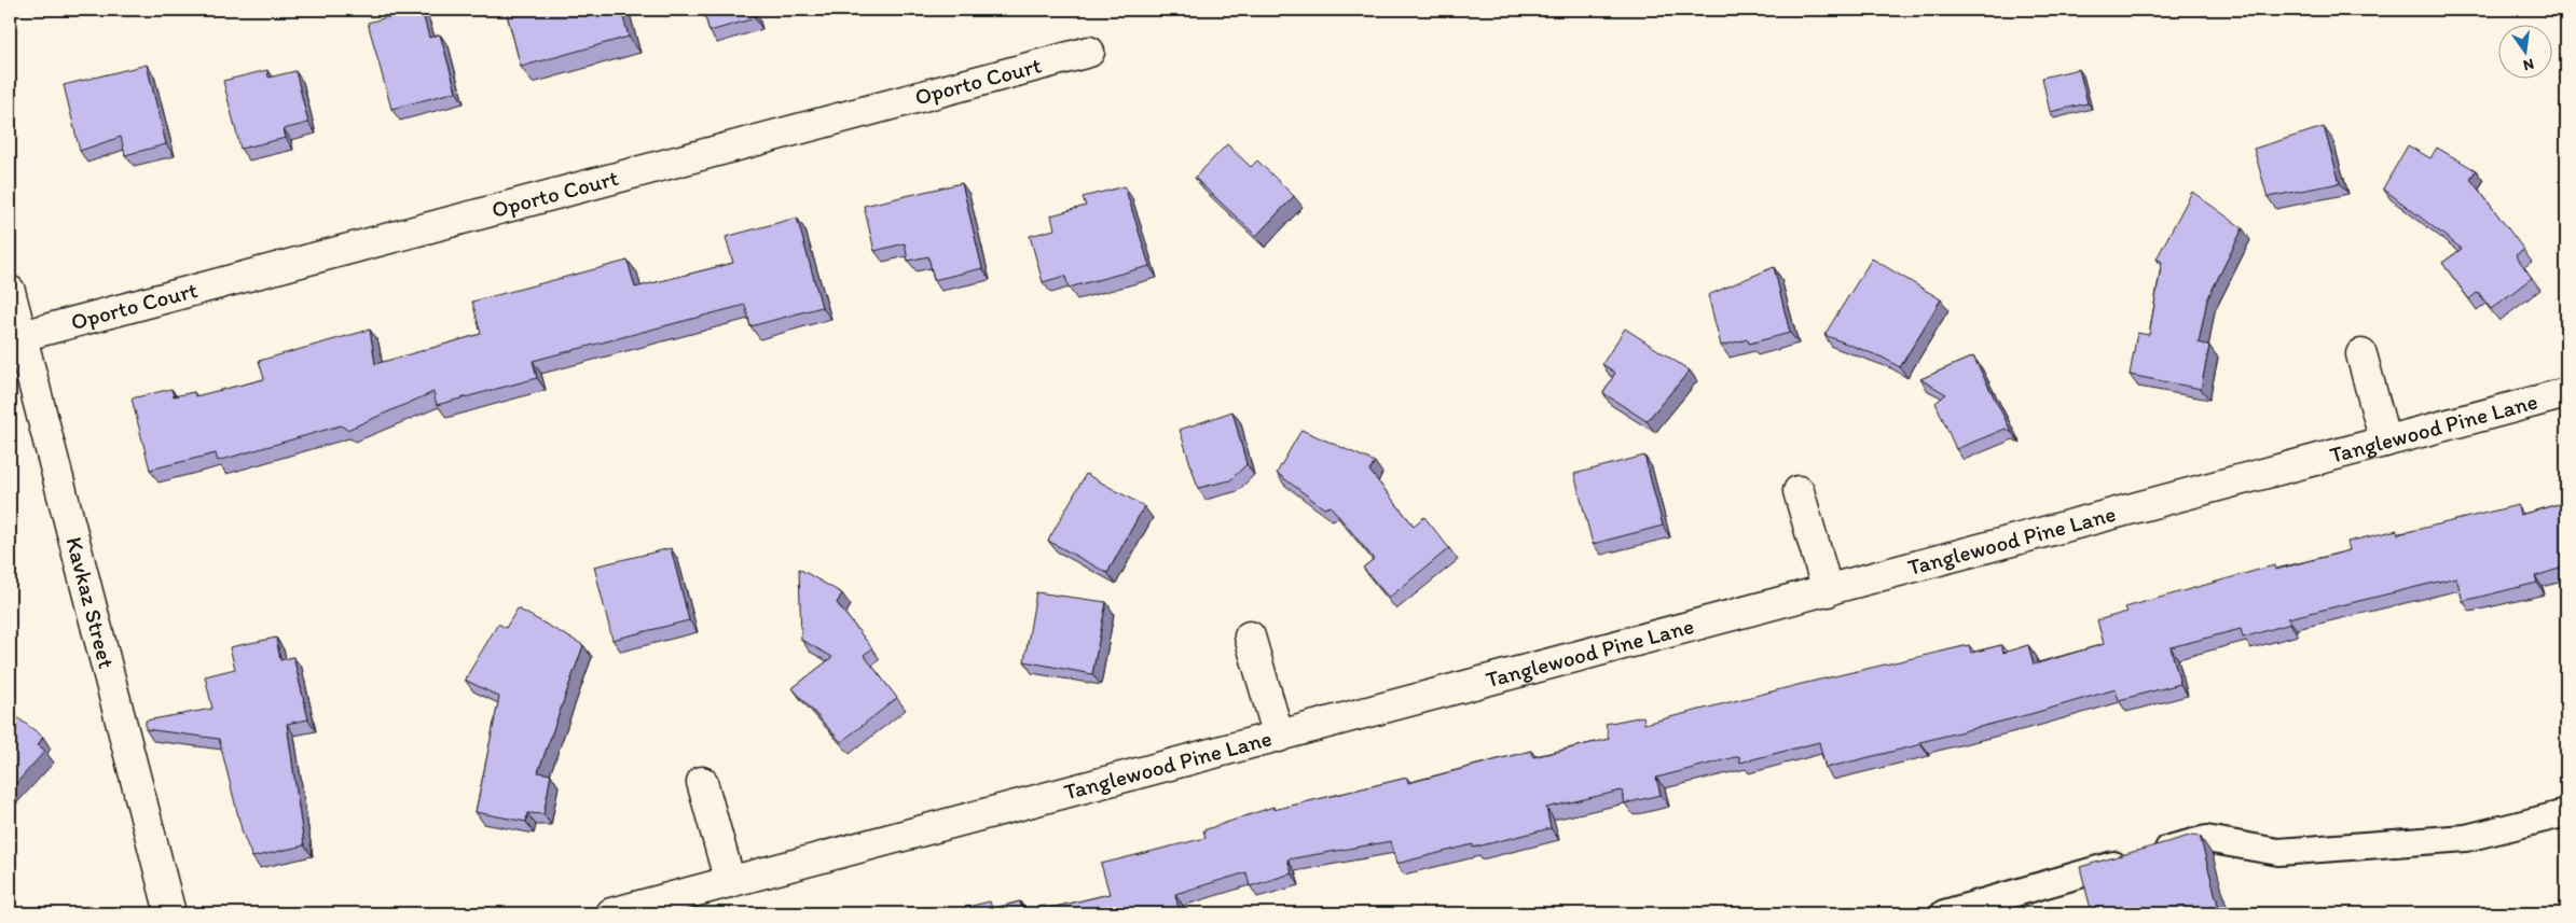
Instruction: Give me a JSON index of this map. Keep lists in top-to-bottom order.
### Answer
{
  "streets": {
    "street": ["Oporto Court", "Tanglewood Pine Lane", "Kavkaz Street"]
  },
  "crossings": [
    ["Oporto Court", "Kavkaz Street"]
  ],
  "north": "bottom"
}
